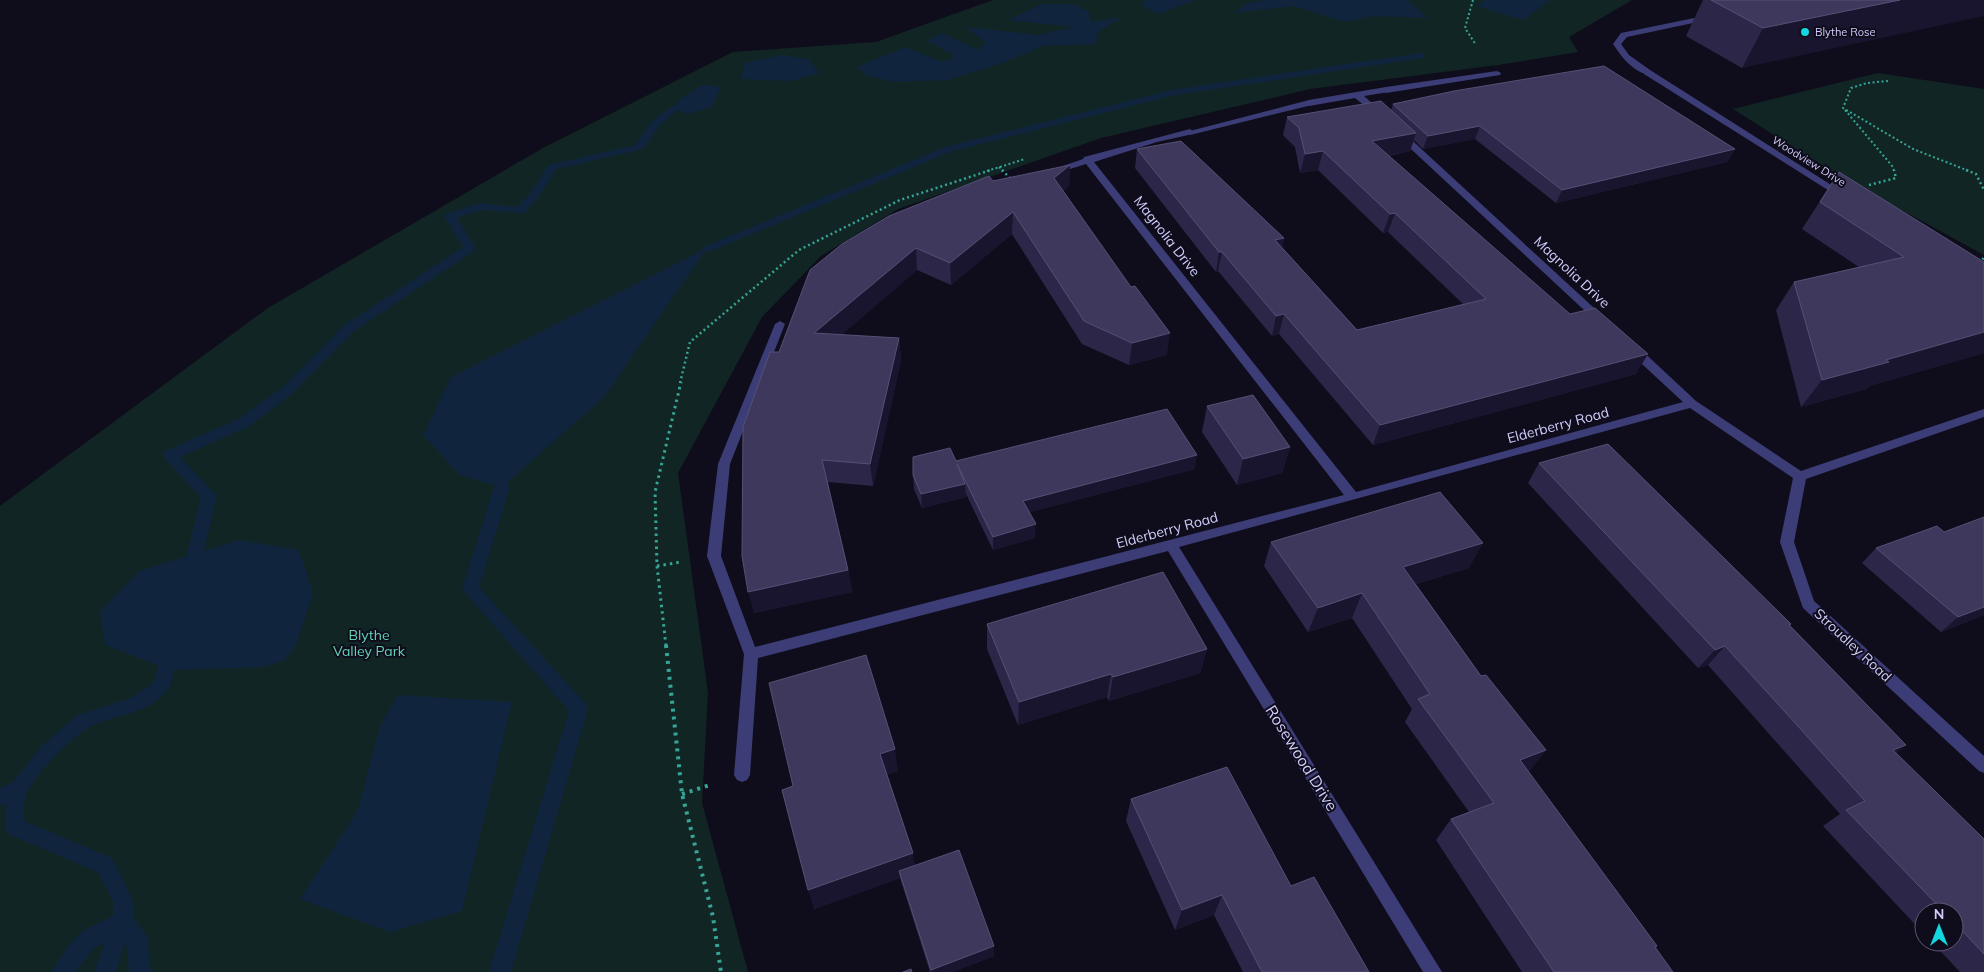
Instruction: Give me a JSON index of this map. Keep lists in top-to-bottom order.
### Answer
{
  "streets": {
    "street": [
      "Woodview Drive",
      "Magnolia Drive",
      "Elderberry Road",
      "Stroudley Road",
      "Rosewood Drive"
    ]
  },
  "crossings": [
    ["Magnolia Drive", "Elderberry Road"],
    ["Elderberry Road", "Rosewood Drive"]
  ],
  "parks": ["Blythe Valley Park"],
  "places": ["Blythe Rose"],
  "north": "top"
}
